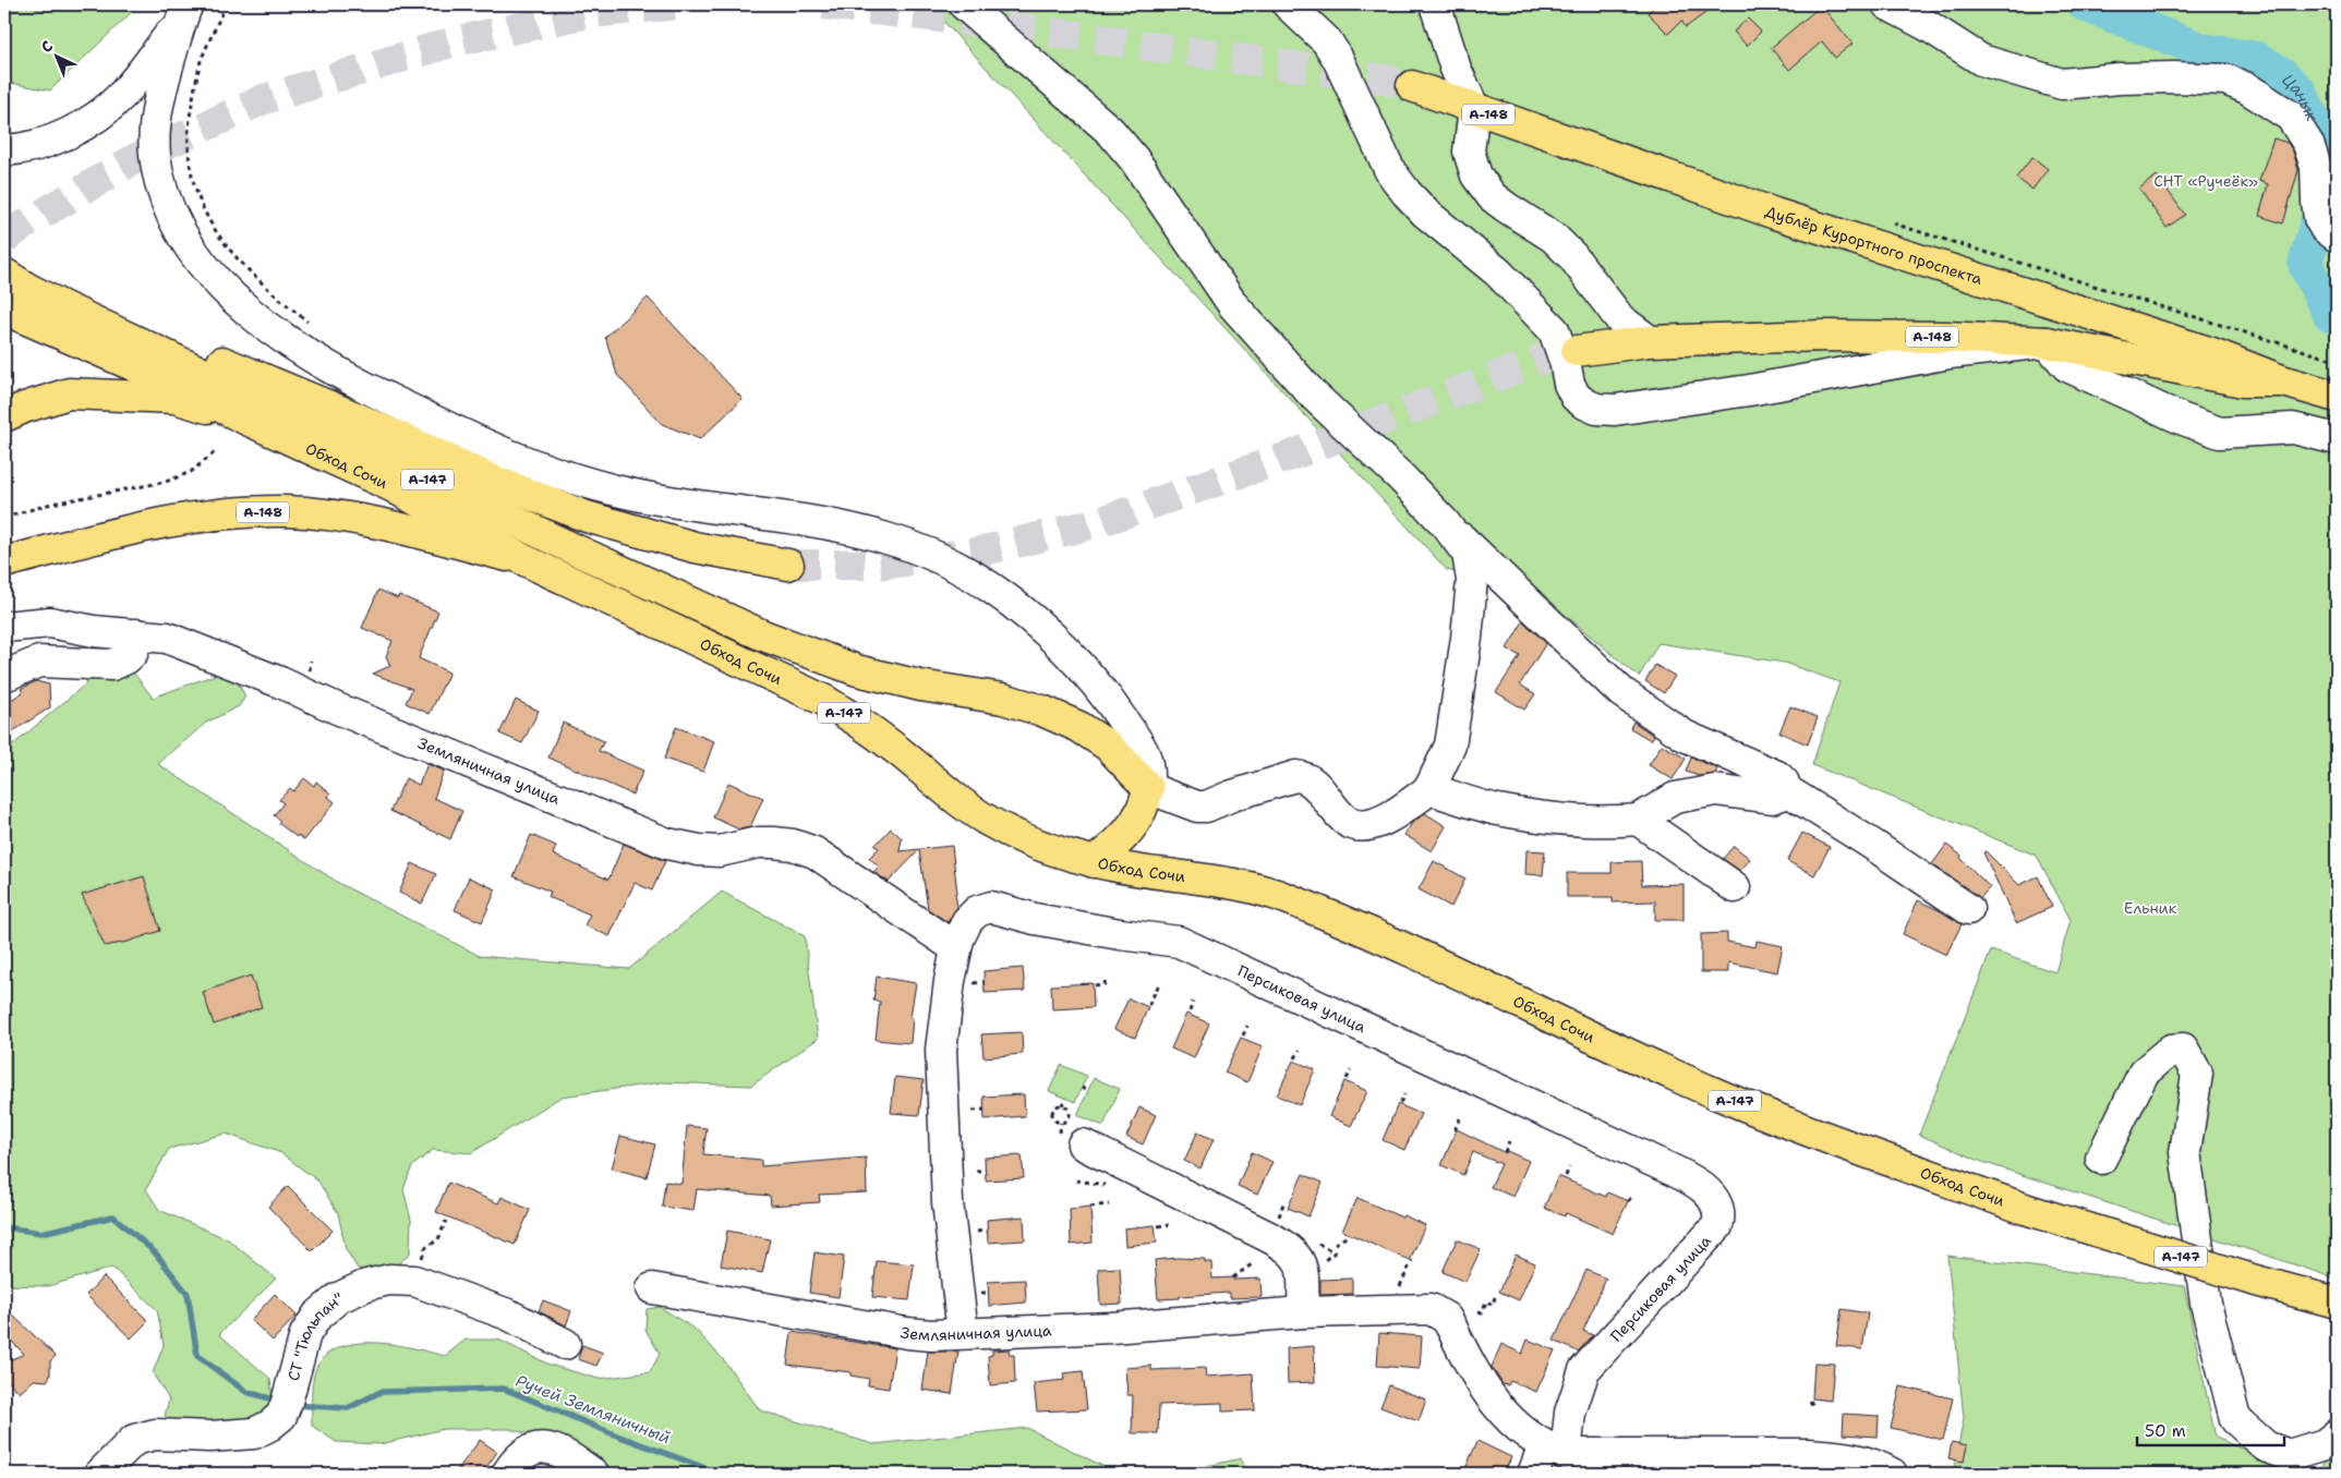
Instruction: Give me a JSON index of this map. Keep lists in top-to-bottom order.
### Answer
{
  "streets": {
    "main road": [
      "А-148",
      "Дублёр Курортного проспекта",
      "Обход Сочи",
      "А-147"
    ],
    "street": ["Земляничная улица", "Персиковая улица", "СТ \"Тюльпан\""]
  },
  "crossings": [
    ["А-148", "Дублёр Курортного проспекта"],
    ["А-148", "Обход Сочи"],
    ["Обход Сочи", "А-147"],
    ["Земляничная улица", "Персиковая улица"]
  ],
  "water": ["Цанык", "Ручей Земляничный"],
  "parks": ["СНТ «Ручеёк»", "Ельник"],
  "scale_bar": "50 m",
  "north": "top left"
}
